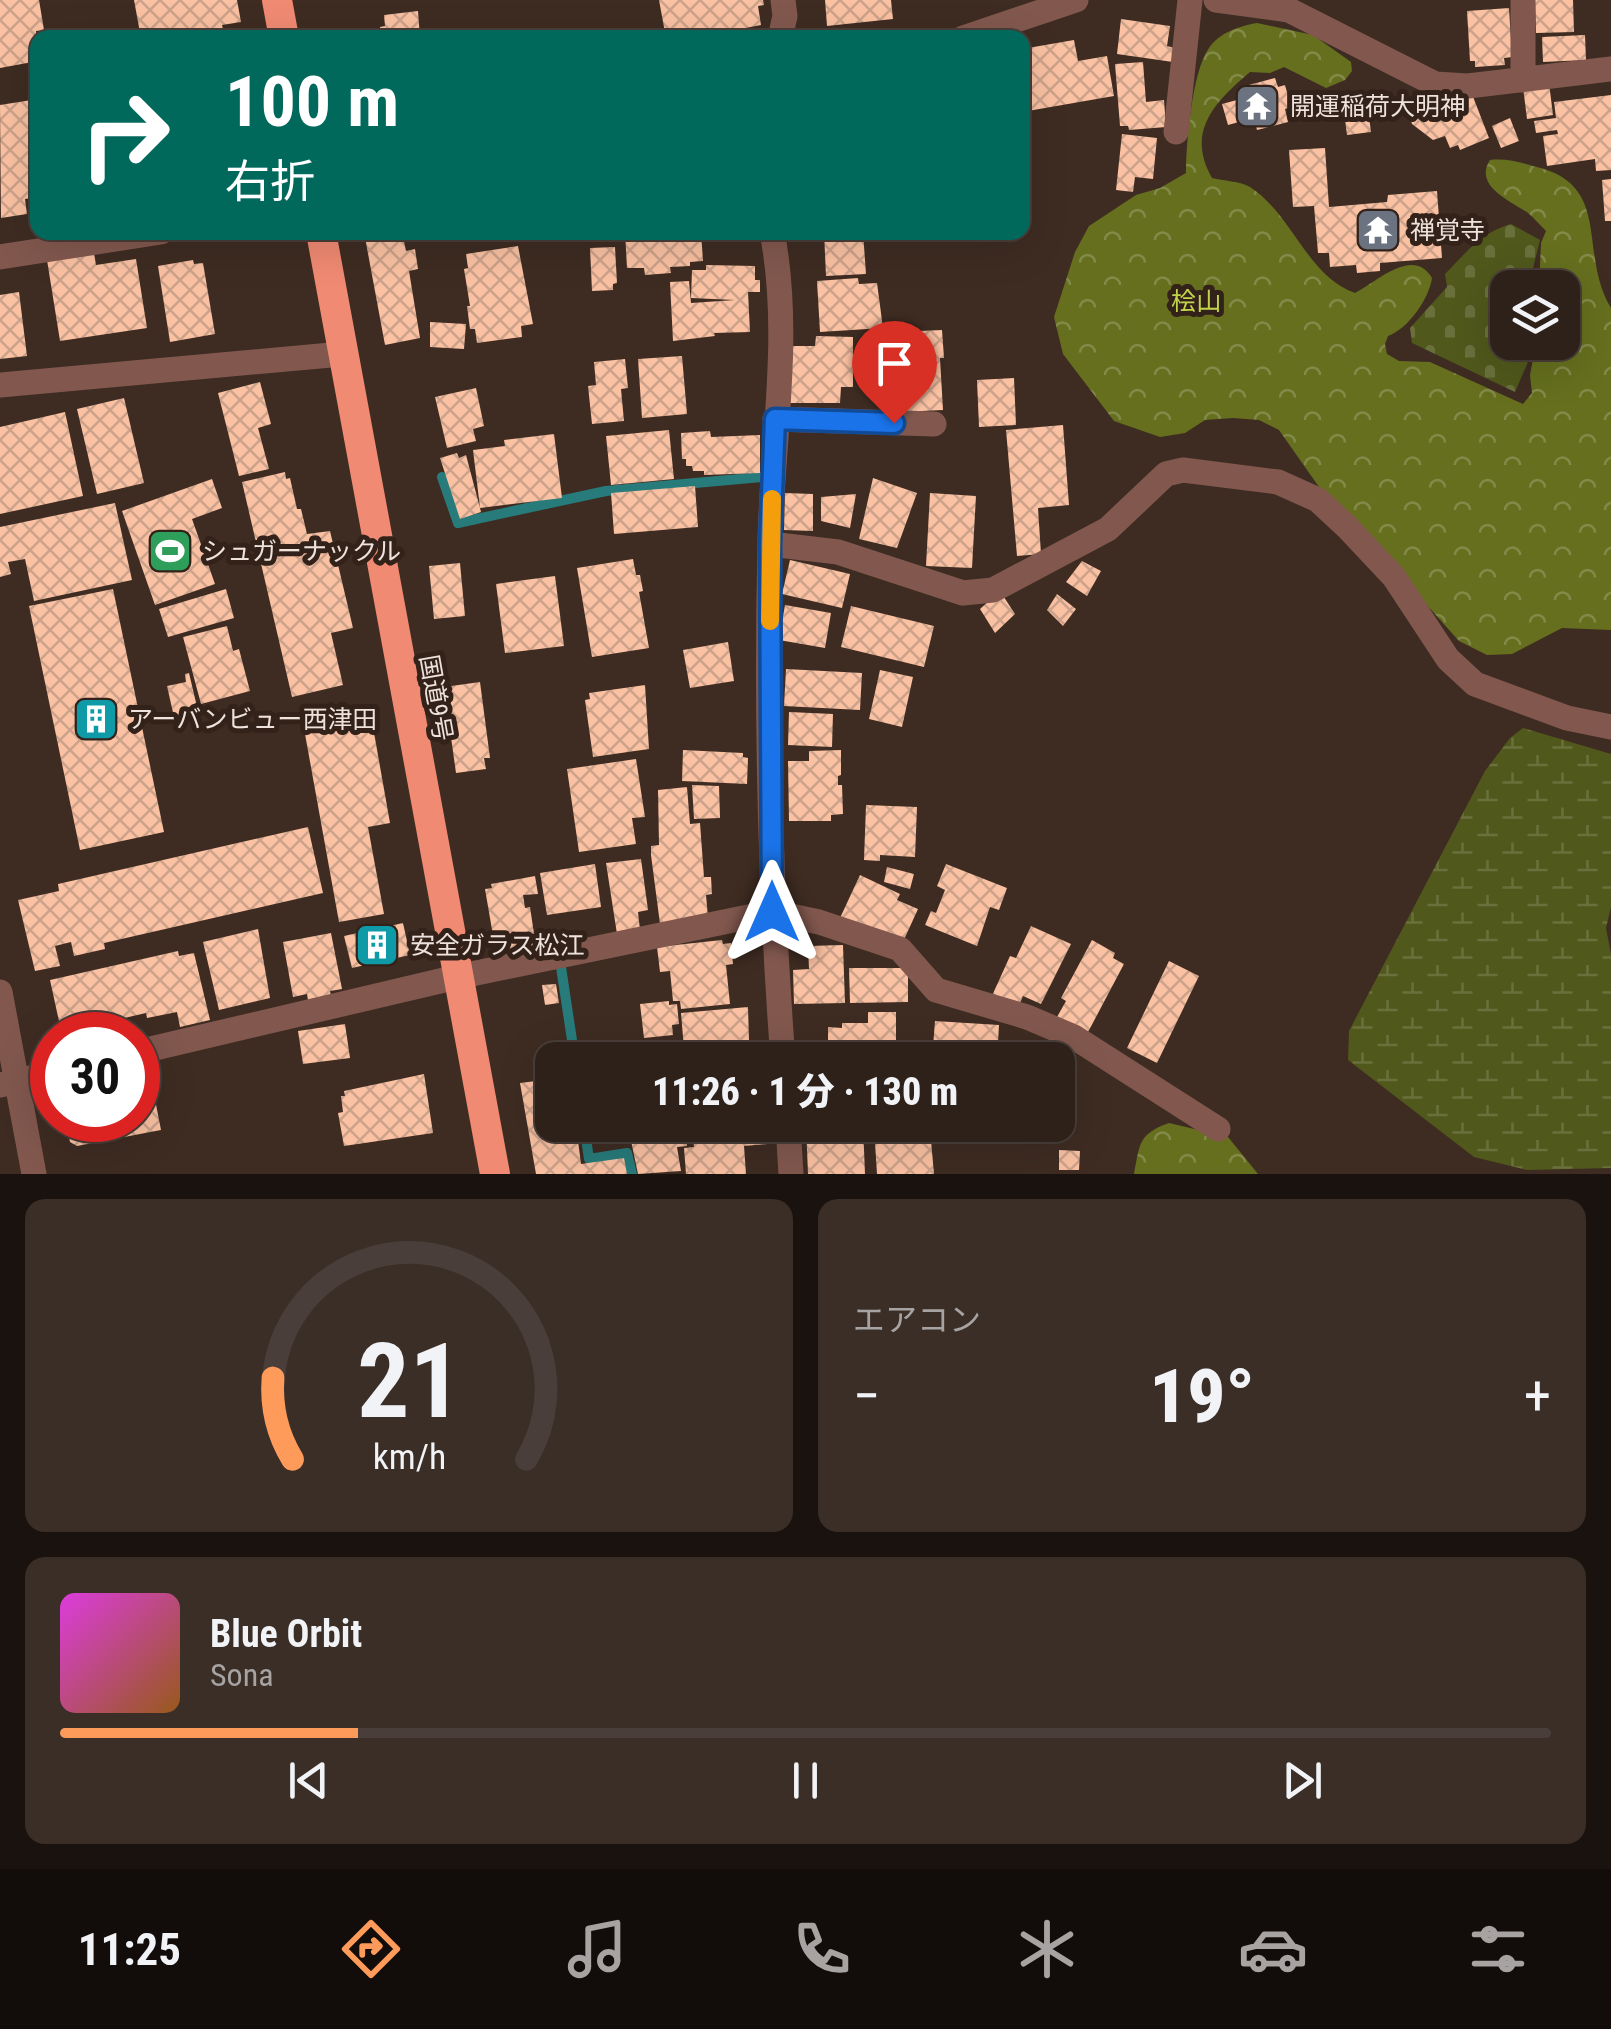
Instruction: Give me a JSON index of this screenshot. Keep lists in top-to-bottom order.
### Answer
{
  "streets": {
    "highway": ["国道9号"]
  },
  "parks": ["桧山"],
  "places": {
    "temple": ["開運稲荷大明神", "禅覚寺"],
    "sports": ["シュガーナックル"],
    "building": ["アーバンビュー西津田", "安全ガラス松江"]
  },
  "page": {
    "turn": ["100 m", "右折"],
    "limit": "30",
    "trip": "11:26 · 1 分 · 130 m",
    "tile": "エアコン",
    "heat": ["−", "19°", "+"],
    "song": ["Blue Orbit", "Sona"],
    "tabs": "11:25",
    "gauge": ["21", "km/h"]
  }
}
